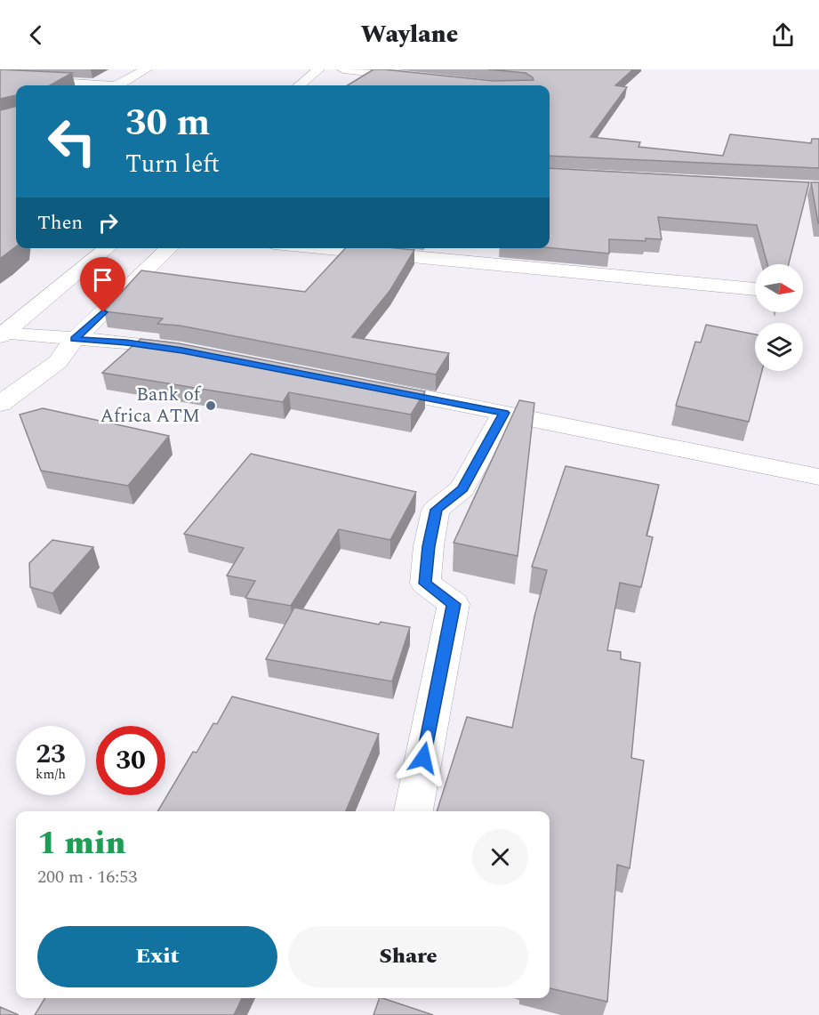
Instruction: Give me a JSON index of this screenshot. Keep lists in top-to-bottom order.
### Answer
{
  "places": ["Bank of Africa ATM"],
  "north": "right",
  "page": {
    "header": "Waylane",
    "turn": ["30 m", "Turn left"],
    "then": "Then",
    "speed": "23 km/h",
    "limit": "30",
    "heading": ["1 min", "200 m · 16:53"],
    "buttons": ["Exit", "Share"]
  }
}
